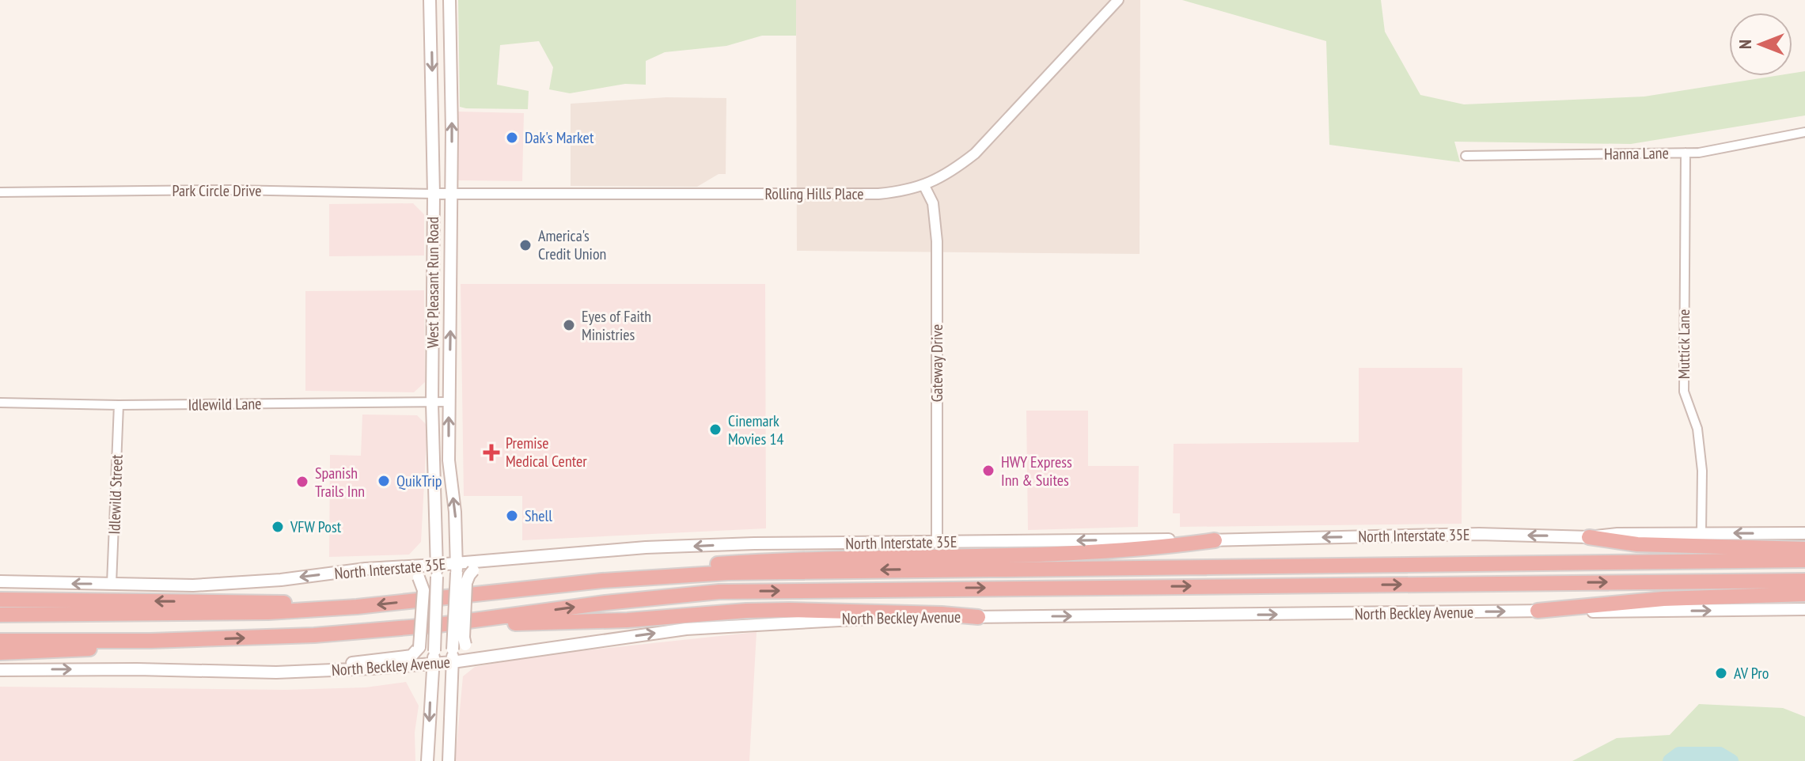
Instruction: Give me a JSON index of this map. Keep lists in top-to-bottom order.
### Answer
{
  "streets": {
    "main road": ["West Pleasant Run Road", "North Interstate 35E", "North Beckley Avenue"],
    "street": [
      "Hanna Lane",
      "Park Circle Drive",
      "Rolling Hills Place",
      "Muttick Lane",
      "Gateway Drive",
      "Idlewild Lane",
      "Idlewild Street"
    ]
  },
  "crossings": [
    ["Hanna Lane", "Muttick Lane"],
    ["Park Circle Drive", "Rolling Hills Place"],
    ["Park Circle Drive", "West Pleasant Run Road"],
    ["Rolling Hills Place", "West Pleasant Run Road"],
    ["Rolling Hills Place", "Gateway Drive"],
    ["West Pleasant Run Road", "Idlewild Lane"],
    ["West Pleasant Run Road", "North Interstate 35E"],
    ["West Pleasant Run Road", "North Beckley Avenue"],
    ["Muttick Lane", "North Interstate 35E"],
    ["Gateway Drive", "North Interstate 35E"],
    ["Idlewild Lane", "Idlewild Street"],
    ["Idlewild Street", "North Interstate 35E"]
  ],
  "one_way": ["North Interstate 35E", "North Beckley Avenue"],
  "places": {
    "other": [
      "Dak's Market",
      "America's Credit Union",
      "Eyes of Faith Ministries",
      "Cinemark Movies 14",
      "HWY Express Inn & Suites",
      "QuikTrip",
      "Spanish Trails Inn",
      "Shell",
      "VFW Post",
      "AV Pro"
    ],
    "health": ["Premise Medical Center"]
  },
  "north": "left"
}
